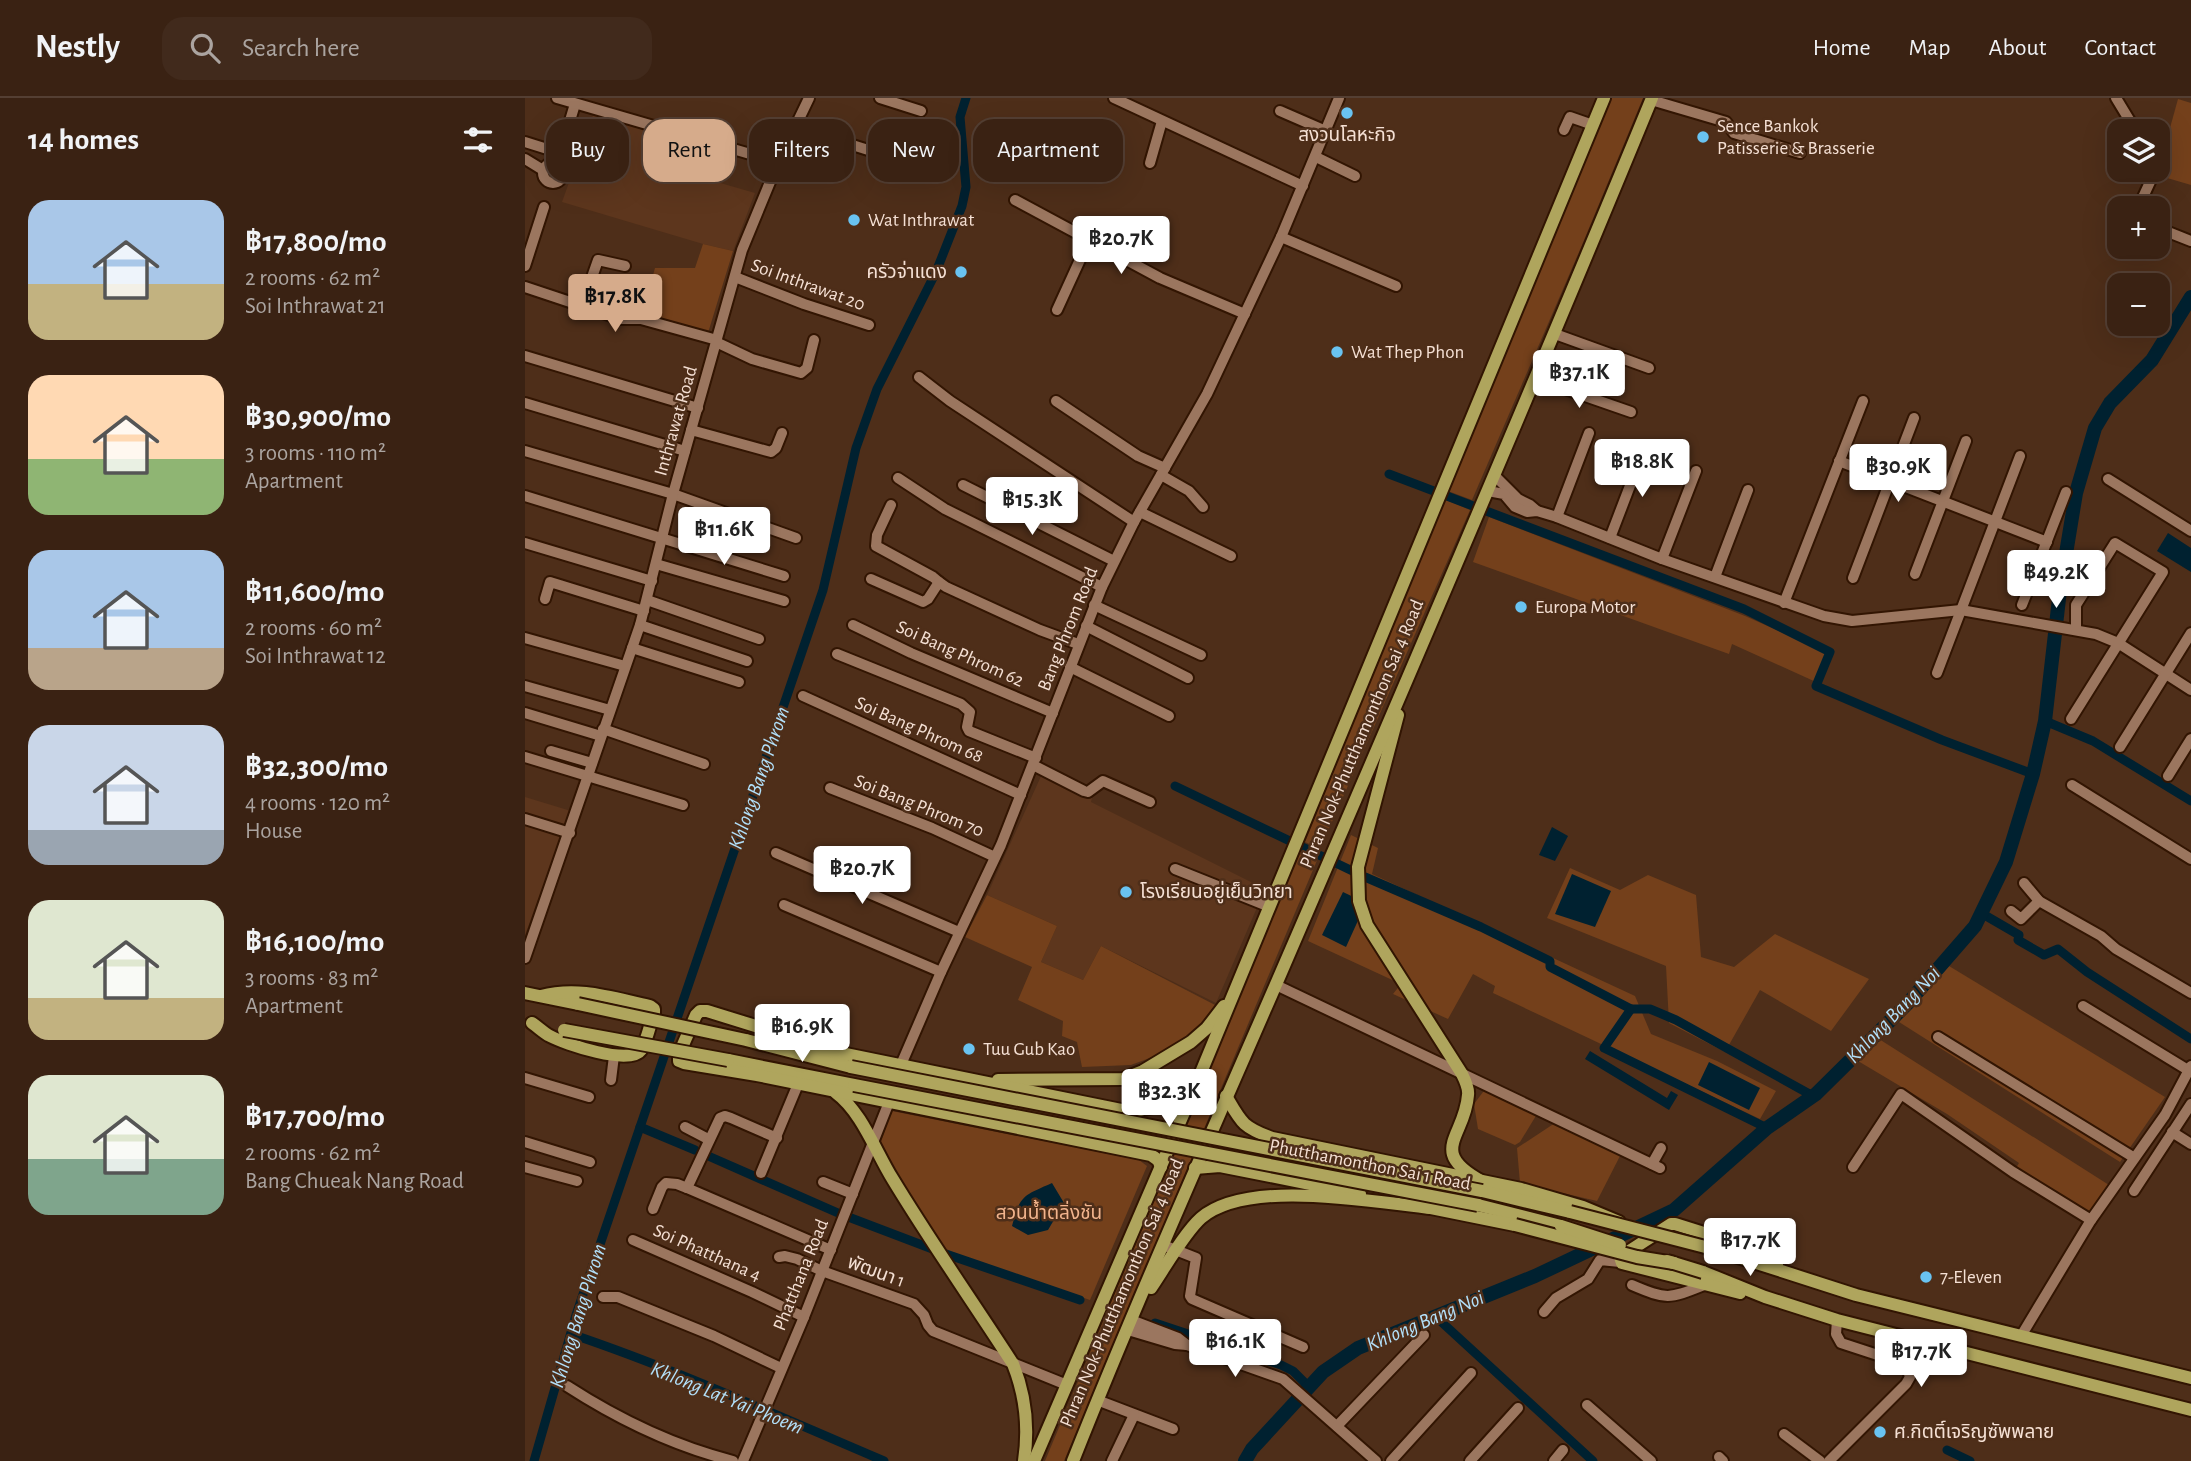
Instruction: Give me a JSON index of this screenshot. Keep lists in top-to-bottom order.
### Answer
{
  "streets": {
    "main road": ["Phran Nok-Phutthamonthon Sai 4 Road", "Phutthamonthon Sai 1 Road"],
    "street": [
      "Soi Inthrawat 20",
      "Inthrawat Road",
      "Bang Phrom Road",
      "Soi Bang Phrom 62",
      "Soi Bang Phrom 68",
      "Soi Bang Phrom 70",
      "Soi Phatthana 4",
      "พัฒนา 1",
      "Phatthana Road"
    ]
  },
  "crossings": [
    ["Soi Inthrawat 20", "Inthrawat Road"],
    ["Bang Phrom Road", "Soi Bang Phrom 62"],
    ["Bang Phrom Road", "Soi Bang Phrom 68"],
    ["Bang Phrom Road", "Soi Bang Phrom 70"],
    ["Phran Nok-Phutthamonthon Sai 4 Road", "พัฒนา 1"],
    ["Soi Phatthana 4", "Phatthana Road"],
    ["พัฒนา 1", "Phatthana Road"]
  ],
  "water": ["Khlong Bang Phrom", "Khlong Bang Noi", "Khlong Lat Yai Phoem"],
  "parks": ["สวนน้ำตลิ่งชัน"],
  "places": [
    "สงวนโลหะกิจ",
    "Sence Bankok Patisserie & Brasserie",
    "Wat Inthrawat",
    "ครัวจ่าแดง",
    "Wat Thep Phon",
    "Europa Motor",
    "โรงเรียนอยู่เย็นวิทยา",
    "Tuu Gub Kao",
    "7-Eleven",
    "ศ.กิตติ์เจริญซัพพลาย"
  ],
  "page": {
    "header": "Nestly",
    "search": "Search here",
    "nav": [
      "Home",
      "Map",
      "About",
      "Contact"
    ],
    "heading": "14 homes",
    "map_buttons": ["+", "−"],
    "chip": [
      "Buy",
      "Rent",
      "Filters",
      "New",
      "Apartment"
    ],
    "list": [
      {
        "name": "฿17,800/mo",
        "note": "2 rooms · 62 m² · Soi Inthrawat 21"
      },
      {
        "name": "฿30,900/mo",
        "note": "3 rooms · 110 m² · Apartment"
      },
      {
        "name": "฿11,600/mo",
        "note": "2 rooms · 60 m² · Soi Inthrawat 12"
      },
      {
        "name": "฿32,300/mo",
        "note": "4 rooms · 120 m² · House"
      },
      {
        "name": "฿16,100/mo",
        "note": "3 rooms · 83 m² · Apartment"
      },
      {
        "name": "฿17,700/mo",
        "note": "2 rooms · 62 m² · Bang Chueak Nang Road"
      }
    ],
    "price": [
      "฿20.7K",
      "฿17.8K",
      "฿37.1K",
      "฿18.8K",
      "฿30.9K",
      "฿15.3K",
      "฿11.6K",
      "฿49.2K",
      "฿20.7K",
      "฿16.9K",
      "฿32.3K",
      "฿17.7K",
      "฿16.1K",
      "฿17.7K"
    ]
  }
}
